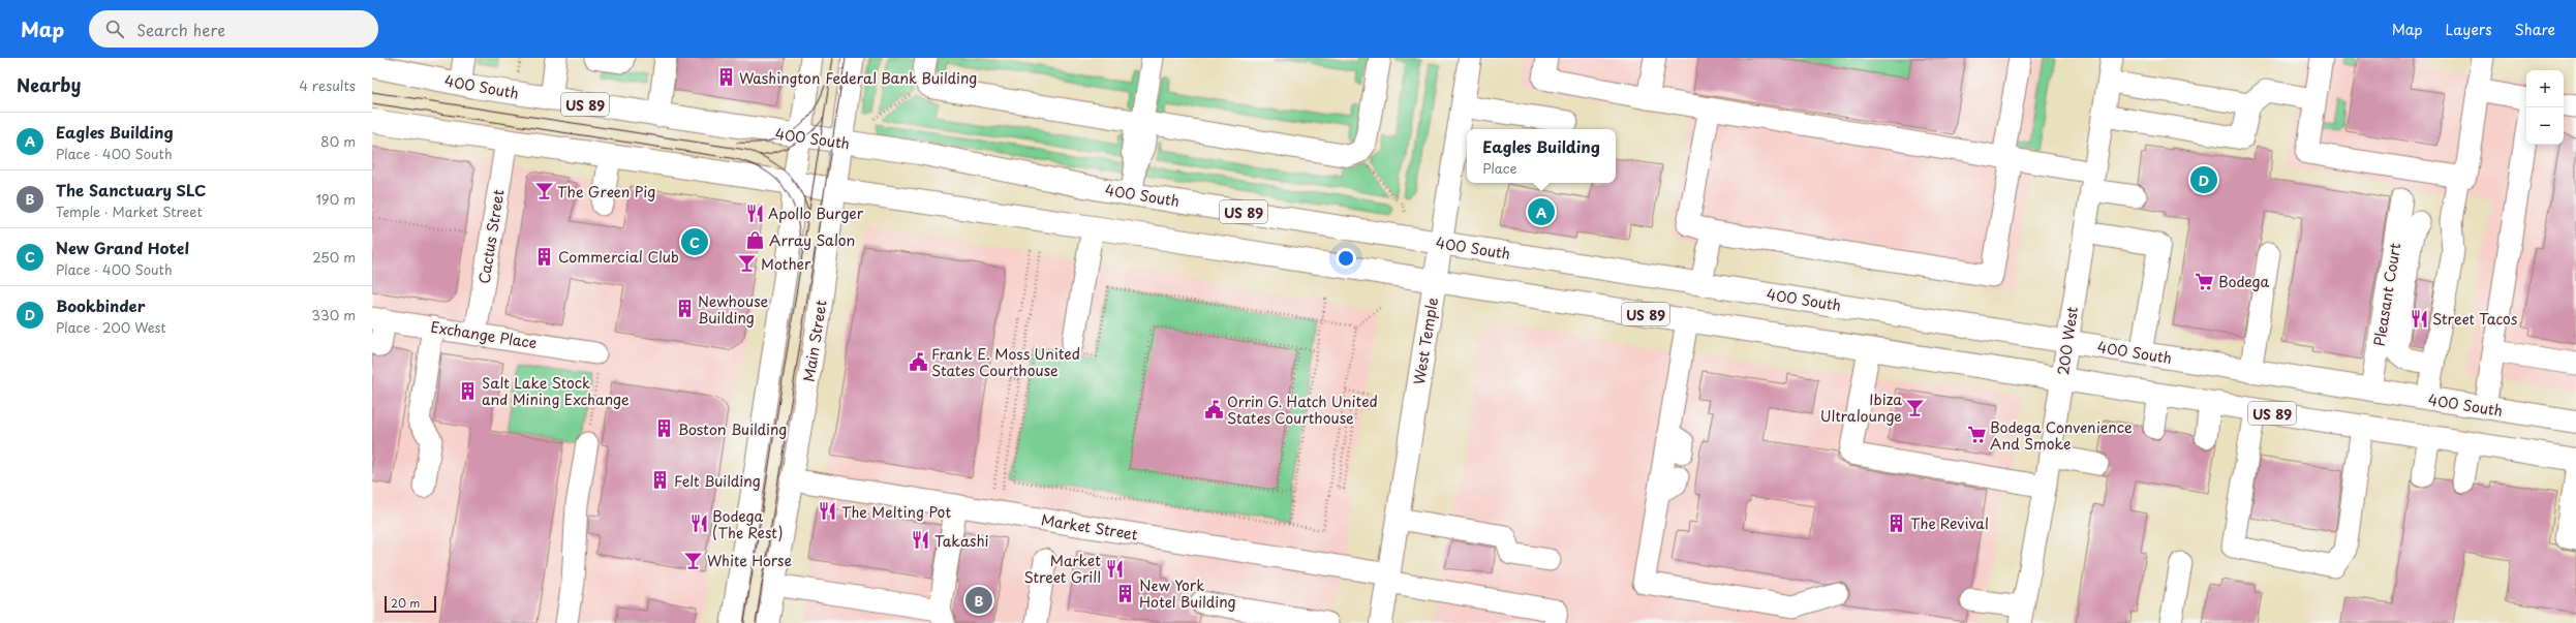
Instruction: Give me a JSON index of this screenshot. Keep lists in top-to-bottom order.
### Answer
{
  "streets": {
    "main road": ["400 South", "US 89", "West Temple"],
    "street": [
      "Cactus Street",
      "Pleasant Court",
      "Exchange Place",
      "Main Street",
      "200 West",
      "Market Street"
    ]
  },
  "crossings": [
    ["400 South", "Pleasant Court"],
    ["400 South", "Main Street"],
    ["400 South", "West Temple"],
    ["400 South", "200 West"],
    ["US 89", "Cactus Street"],
    ["US 89", "Main Street"],
    ["US 89", "West Temple"],
    ["US 89", "200 West"],
    ["Cactus Street", "Exchange Place"],
    ["Main Street", "Market Street"],
    ["West Temple", "Market Street"]
  ],
  "places": {
    "building": [
      "Washington Federal Bank Building",
      "Commercial Club",
      "Newhouse Building",
      "Salt Lake Stock and Mining Exchange",
      "Boston Building",
      "Felt Building",
      "The Revival",
      "New York Hotel Building"
    ],
    "bar": [
      "The Green Pig",
      "Mother",
      "Ibiza Ultralounge",
      "White Horse"
    ],
    "restaurant": [
      "Apollo Burger",
      "Street Tacos",
      "The Melting Pot",
      "Bodega (The Rest)",
      "Takashi",
      "Market Street Grill"
    ],
    "shop": ["Array Salon"],
    "supermarket": ["Bodega", "Bodega Convenience And Smoke"],
    "public building": ["Frank E. Moss United States Courthouse", "Orrin G. Hatch United States Courthouse"]
  },
  "scale_bar": "20 m",
  "page": {
    "header": "Map",
    "search": "Search here",
    "nav": ["Map", "Layers", "Share"],
    "heading": ["Nearby", "4 results"],
    "map_buttons": ["+", "−"],
    "list": [
      {
        "mark": "A",
        "name": "Eagles Building",
        "note": "Place · 400 South",
        "value": "80 m"
      },
      {
        "mark": "B",
        "name": "The Sanctuary SLC",
        "note": "Temple · Market Street",
        "value": "190 m"
      },
      {
        "mark": "C",
        "name": "New Grand Hotel",
        "note": "Place · 400 South",
        "value": "250 m"
      },
      {
        "mark": "D",
        "name": "Bookbinder",
        "note": "Place · 200 West",
        "value": "330 m"
      }
    ],
    "popup": ["Eagles Building", "Place"],
    "pins": [
      "D",
      "A",
      "C",
      "B"
    ],
    "scale": "20 m"
  }
}
